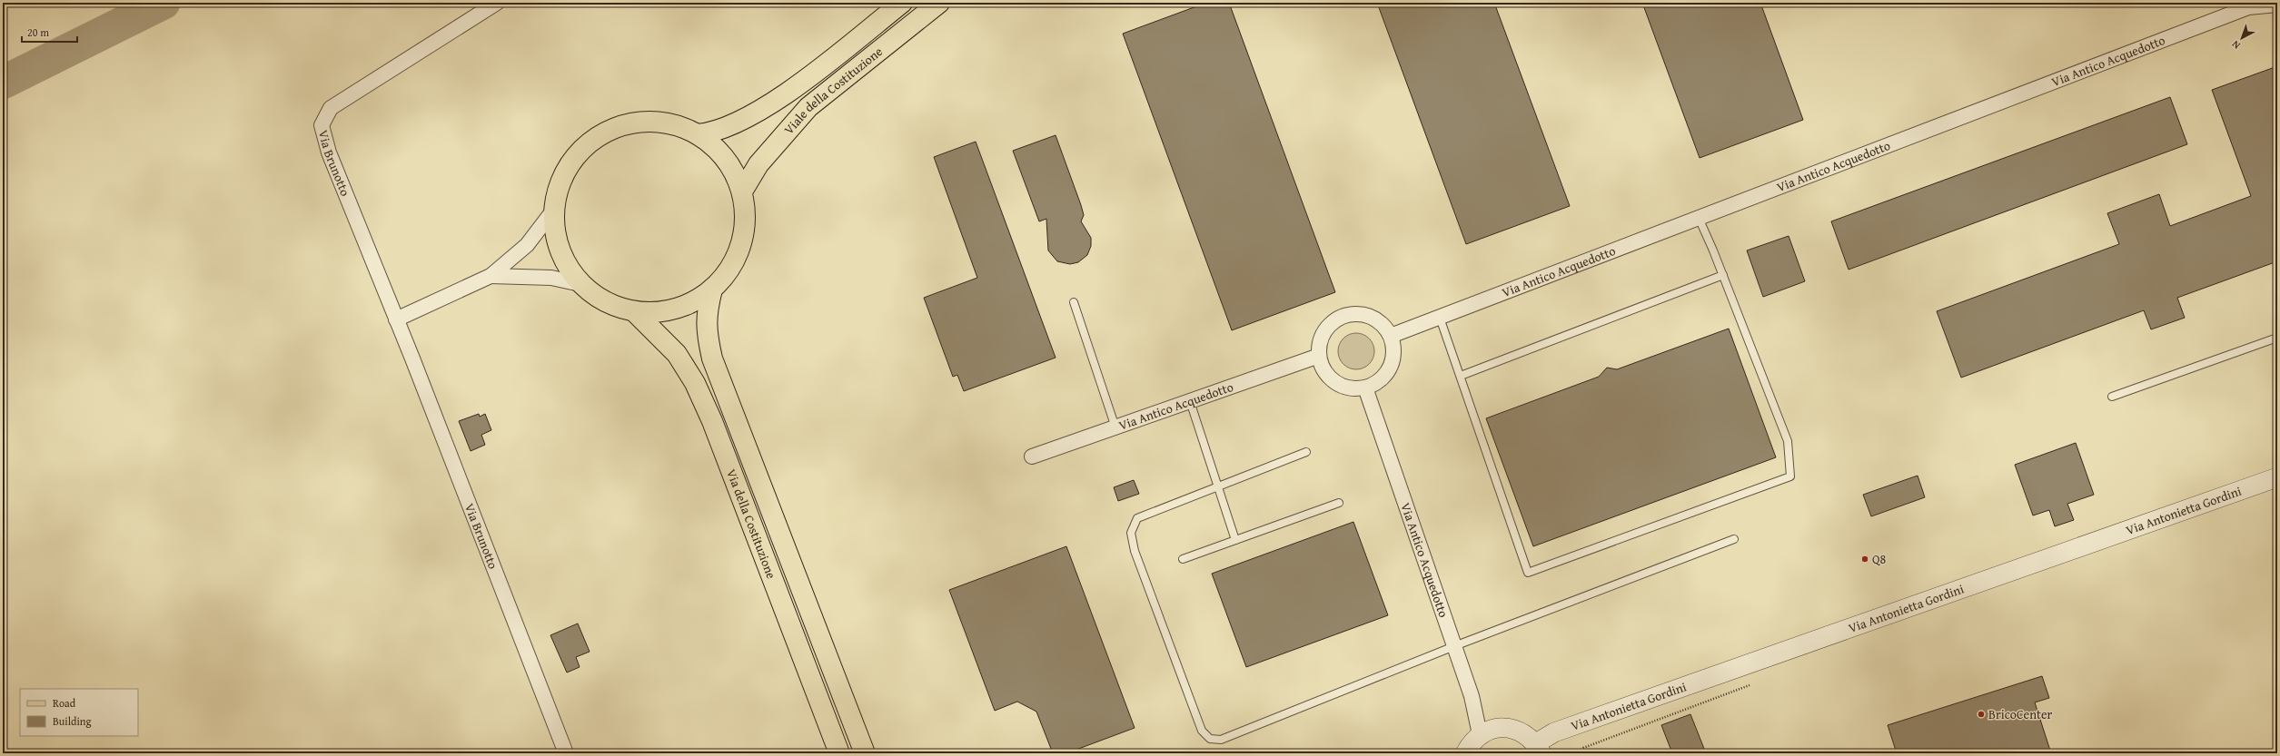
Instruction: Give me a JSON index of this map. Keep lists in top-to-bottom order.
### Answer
{
  "streets": {
    "main road": ["Viale della Costituzione", "Via della Costituzione"],
    "street": ["Via Antico Acquedotto", "Via Brunotto", "Via Antonietta Gordini"]
  },
  "places": ["Q8", "BricoCenter"],
  "legend": ["Road", "Building"],
  "scale_bar": "20 m",
  "north": "bottom left"
}
